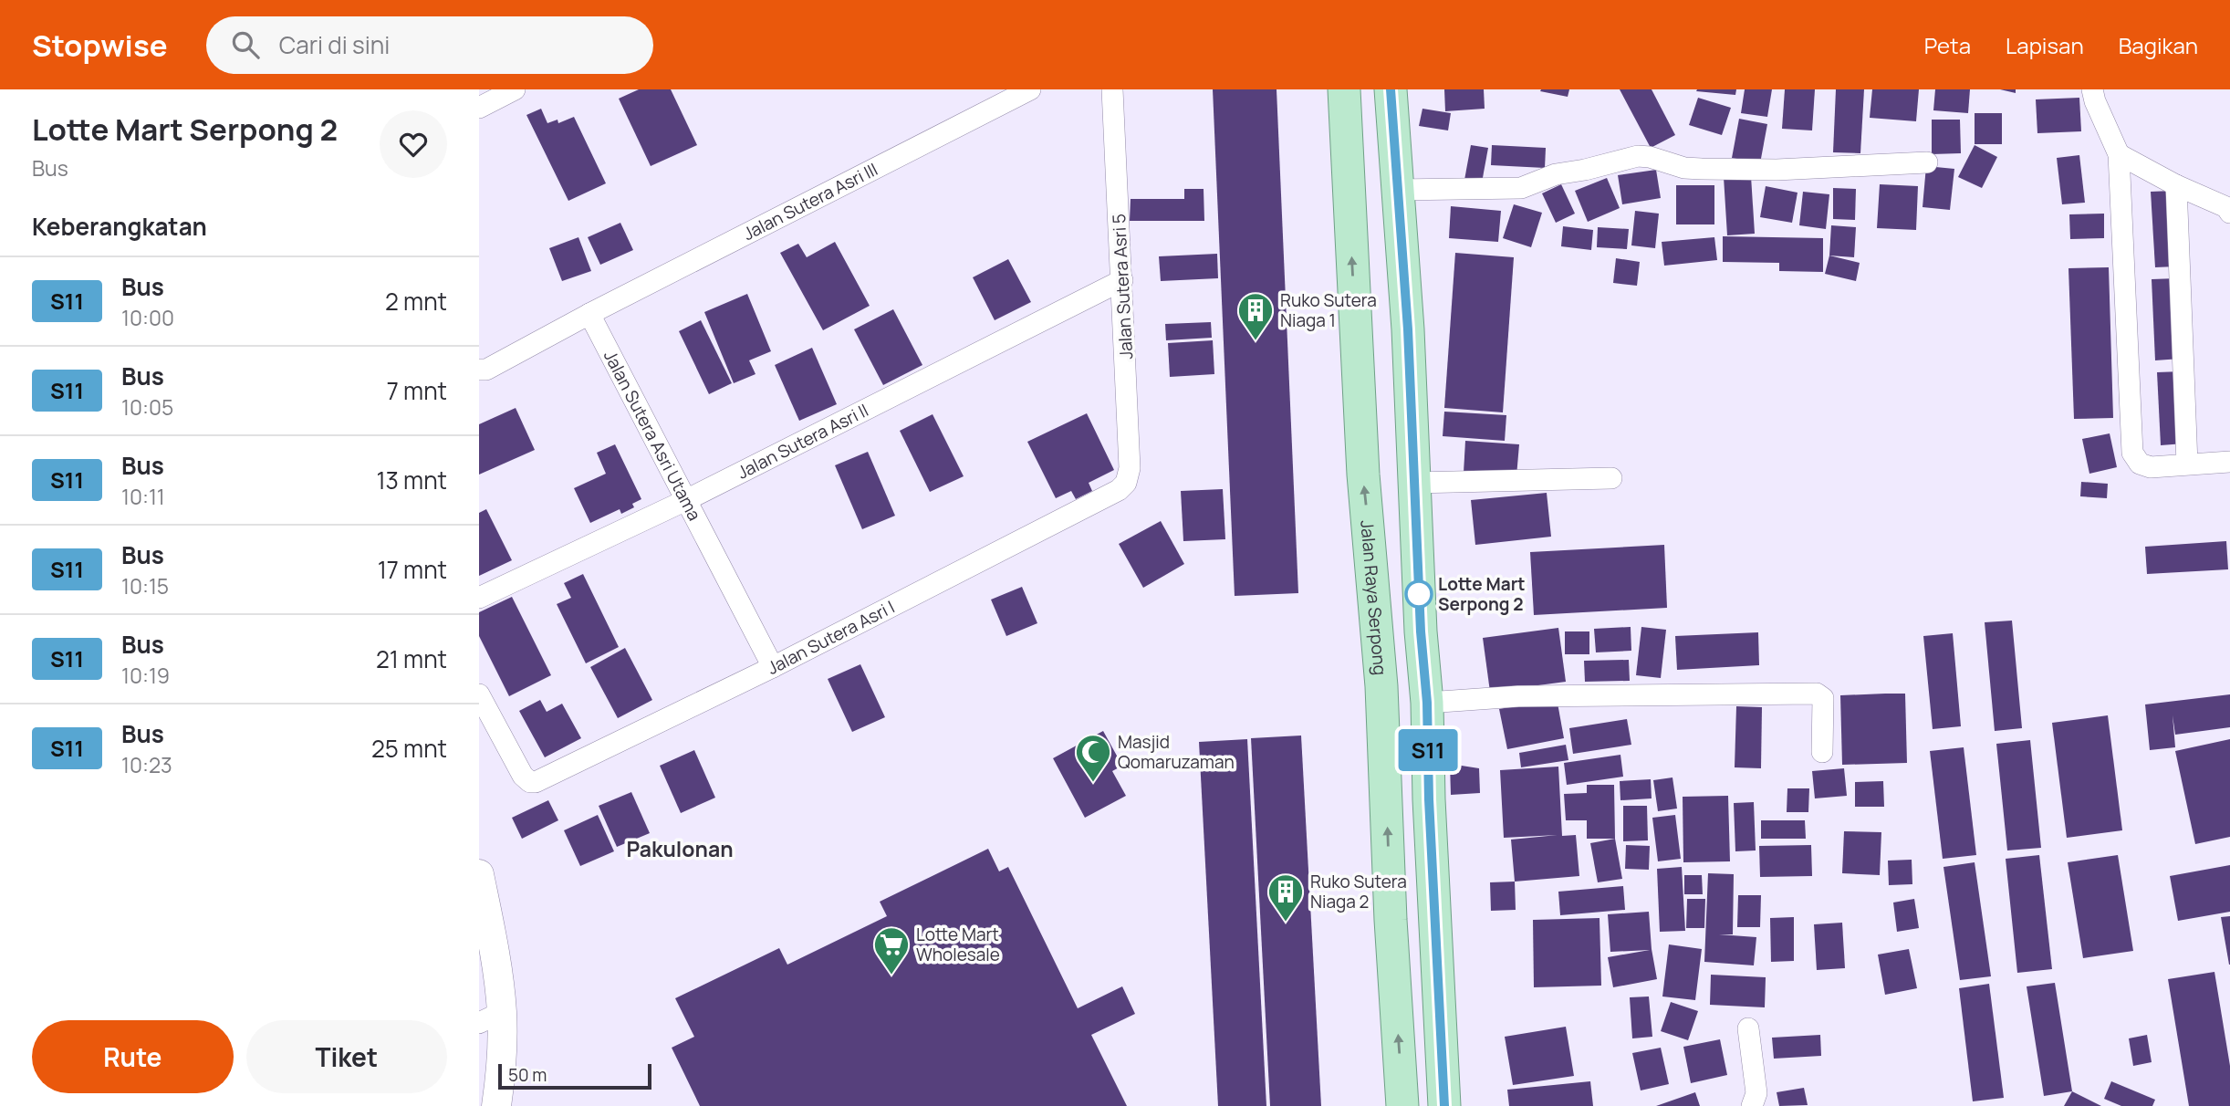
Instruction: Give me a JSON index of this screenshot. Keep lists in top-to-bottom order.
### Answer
{
  "streets": {
    "main road": ["Jalan Raya Serpong"],
    "street": [
      "Jalan Sutera Asri III",
      "Jalan Sutera Asri 5",
      "Jalan Sutera Asri Utama",
      "Jalan Sutera Asri II",
      "Jalan Sutera Asri I"
    ]
  },
  "crossings": [
    ["Jalan Sutera Asri III", "Jalan Sutera Asri Utama"],
    ["Jalan Sutera Asri 5", "Jalan Sutera Asri II"],
    ["Jalan Sutera Asri 5", "Jalan Sutera Asri I"],
    ["Jalan Sutera Asri Utama", "Jalan Sutera Asri II"],
    ["Jalan Sutera Asri Utama", "Jalan Sutera Asri I"]
  ],
  "districts": ["Pakulonan"],
  "places": {
    "building": ["Ruko Sutera Niaga 1", "Ruko Sutera Niaga 2"],
    "other": ["Lotte Mart Serpong 2"],
    "mosque": ["Masjid Qomaruzaman"],
    "supermarket": ["Lotte Mart Wholesale"]
  },
  "lines": ["bus line S11"],
  "scale_bar": "50 m",
  "page": {
    "header": "Stopwise",
    "search": "Cari di sini",
    "nav": ["Peta", "Lapisan", "Bagikan"],
    "heading": [
      ["Lotte Mart Serpong 2", "Bus"],
      "Keberangkatan"
    ],
    "on_map": "S11",
    "list": [
      {
        "mark": "S11",
        "name": "Bus",
        "note": "10:00",
        "value": "2 mnt"
      },
      {
        "mark": "S11",
        "name": "Bus",
        "note": "10:05",
        "value": "7 mnt"
      },
      {
        "mark": "S11",
        "name": "Bus",
        "note": "10:11",
        "value": "13 mnt"
      },
      {
        "mark": "S11",
        "name": "Bus",
        "note": "10:15",
        "value": "17 mnt"
      },
      {
        "mark": "S11",
        "name": "Bus",
        "note": "10:19",
        "value": "21 mnt"
      },
      {
        "mark": "S11",
        "name": "Bus",
        "note": "10:23",
        "value": "25 mnt"
      }
    ],
    "buttons": ["Rute", "Tiket"],
    "scale": "50 m"
  }
}
